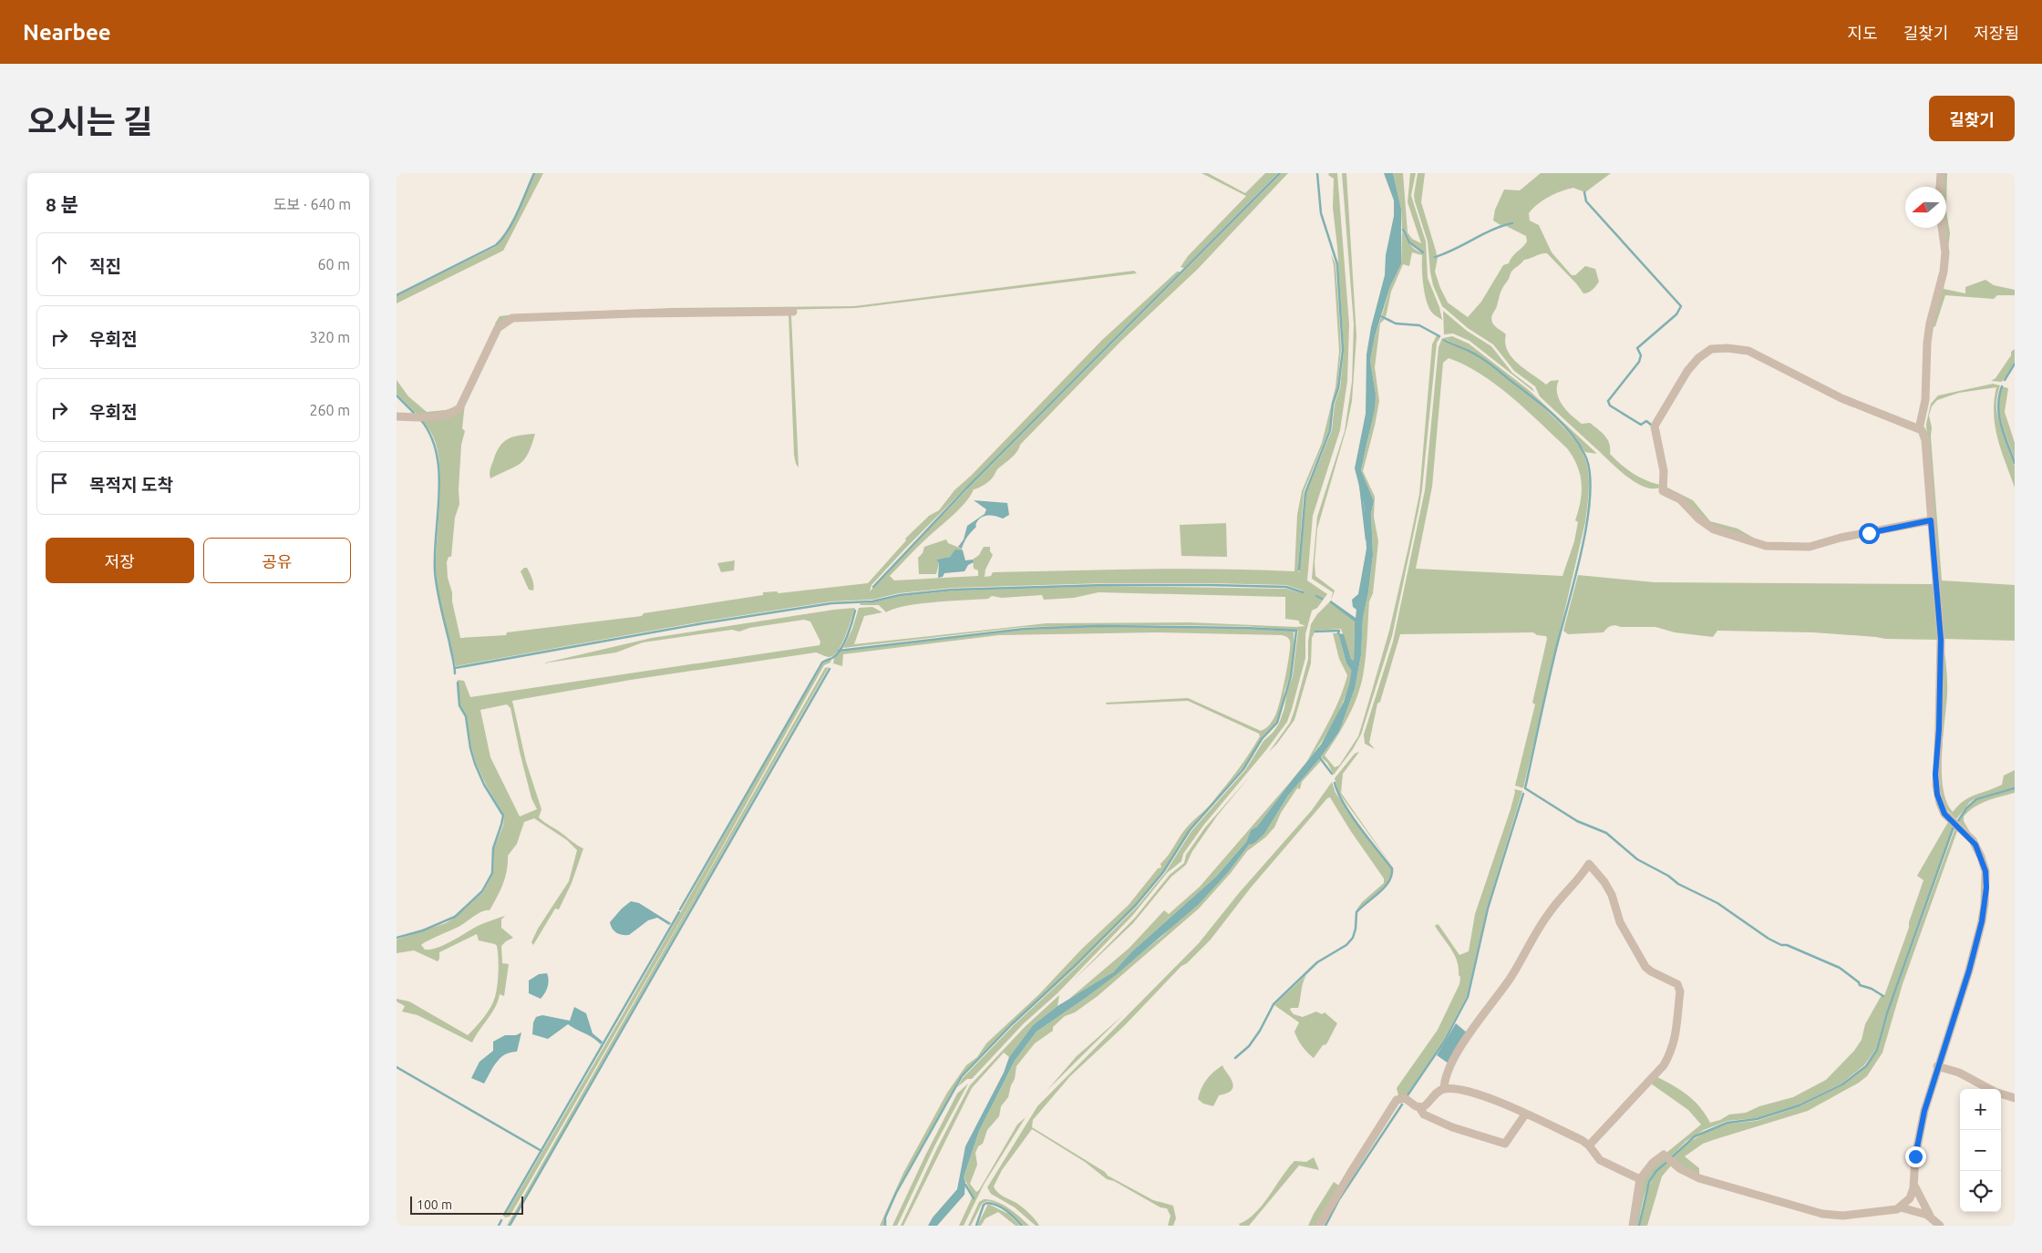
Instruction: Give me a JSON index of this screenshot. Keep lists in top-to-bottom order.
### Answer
{
  "scale_bar": "100 m",
  "north": "left",
  "page": {
    "header": "Nearbee",
    "nav": ["지도", "길찾기", "저장됨"],
    "title": "오시는 길",
    "buttons": [
      "길찾기",
      ["저장", "공유"]
    ],
    "heading": ["8 분", "도보 · 640 m"],
    "list": [
      ["직진", "60 m"],
      ["우회전", "320 m"],
      ["우회전", "260 m"],
      "목적지 도착"
    ],
    "map_buttons": ["+", "−"],
    "scale": "100 m"
  }
}
